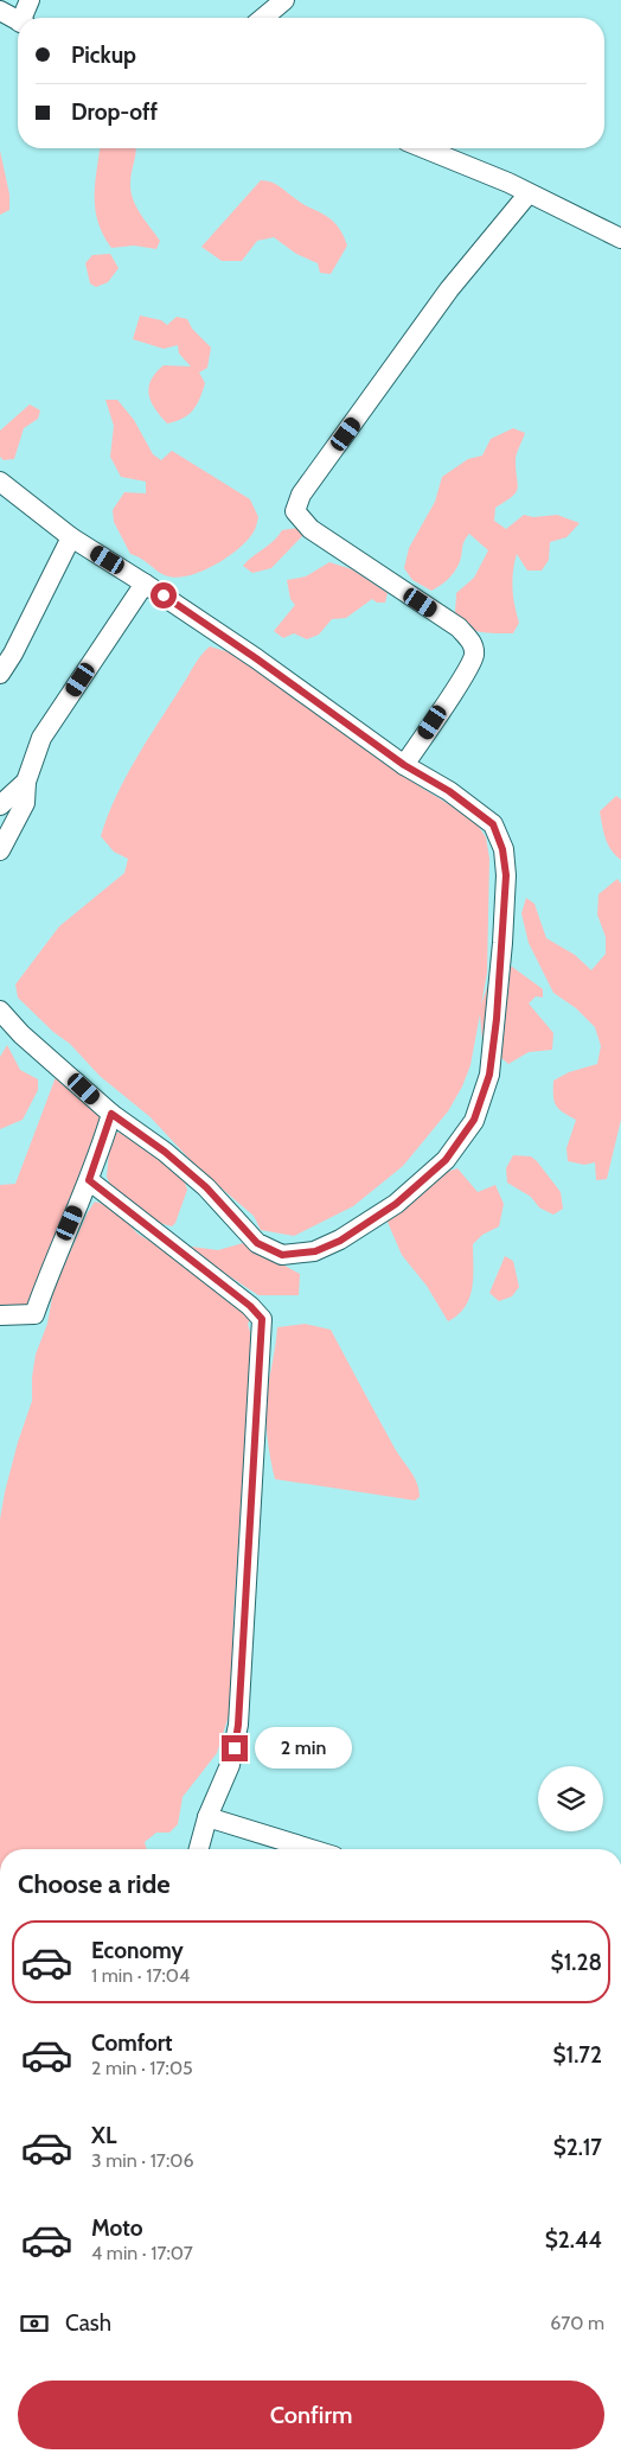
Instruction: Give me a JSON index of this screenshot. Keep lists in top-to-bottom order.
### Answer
{
  "page": {
    "banner": ["Pickup", "Drop-off"],
    "bubble": "2 min",
    "heading": "Choose a ride",
    "list": [
      {
        "name": "Economy",
        "note": "1 min · 17:04",
        "value": "$1.28"
      },
      {
        "name": "Comfort",
        "note": "2 min · 17:05",
        "value": "$1.72"
      },
      {
        "name": "XL",
        "note": "3 min · 17:06",
        "value": "$2.17"
      },
      {
        "name": "Moto",
        "note": "4 min · 17:07",
        "value": "$2.44"
      }
    ],
    "pay": ["Cash", "670 m"],
    "buttons": "Confirm"
  }
}
